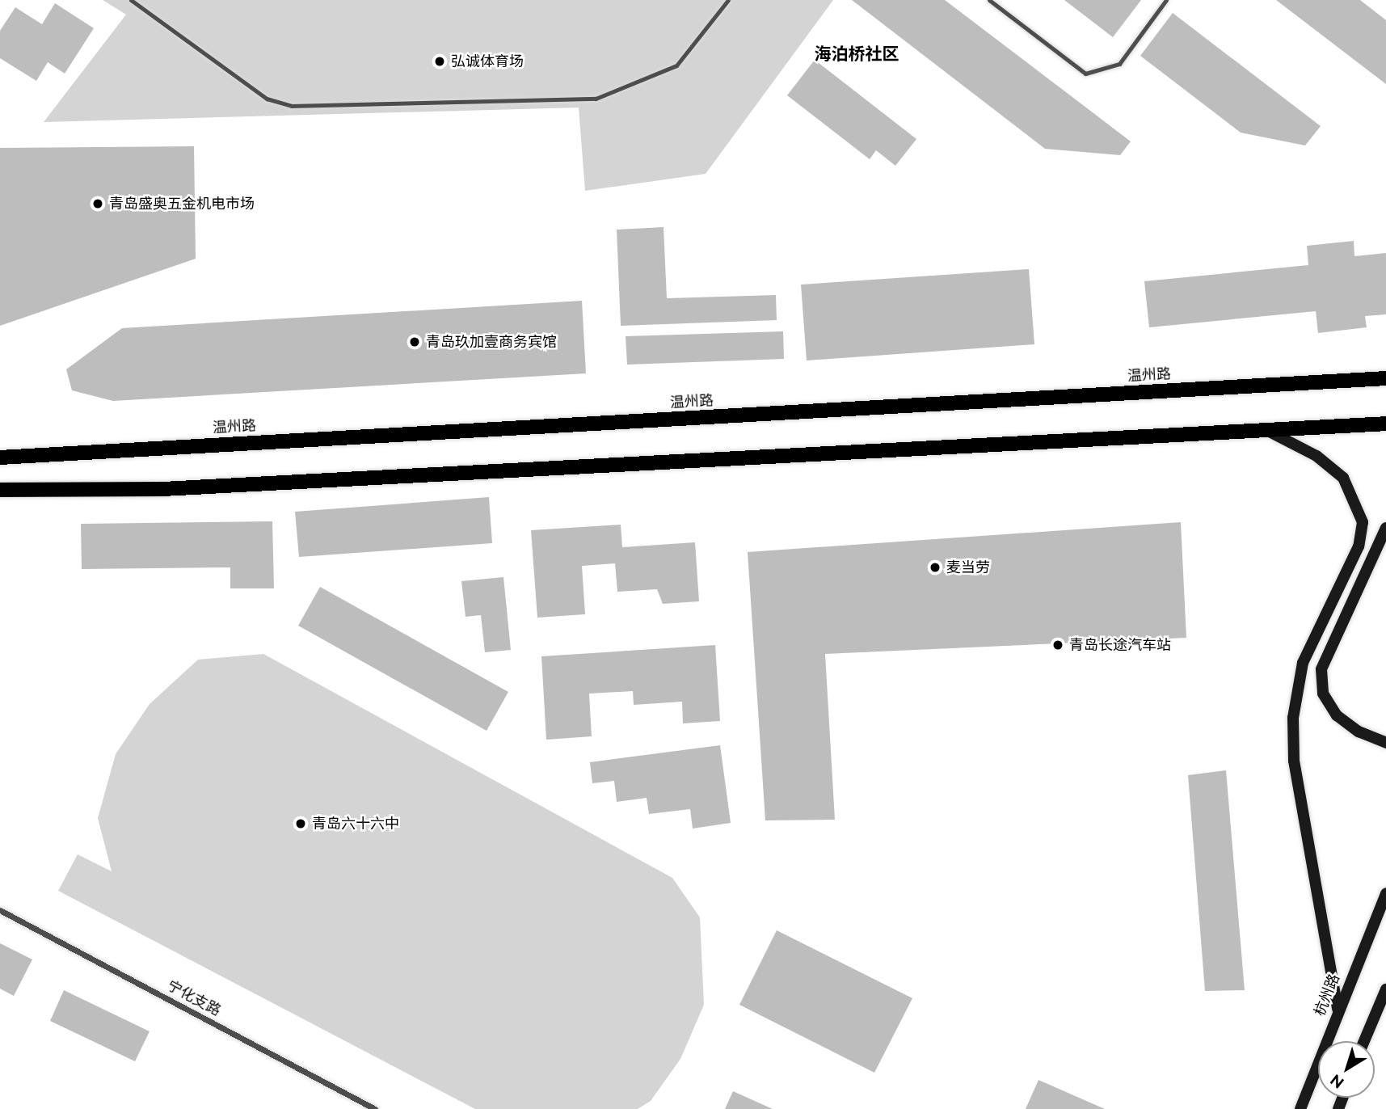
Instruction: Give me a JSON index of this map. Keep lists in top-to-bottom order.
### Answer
{
  "streets": {
    "main road": ["温州路", "杭州路"],
    "street": ["宁化支路"]
  },
  "districts": ["海泊桥社区"],
  "places": [
    "弘诚体育场",
    "青岛盛奥五金机电市场",
    "青岛玖加壹商务宾馆",
    "麦当劳",
    "青岛长途汽车站",
    "青岛六十六中"
  ],
  "north": "bottom left"
}
